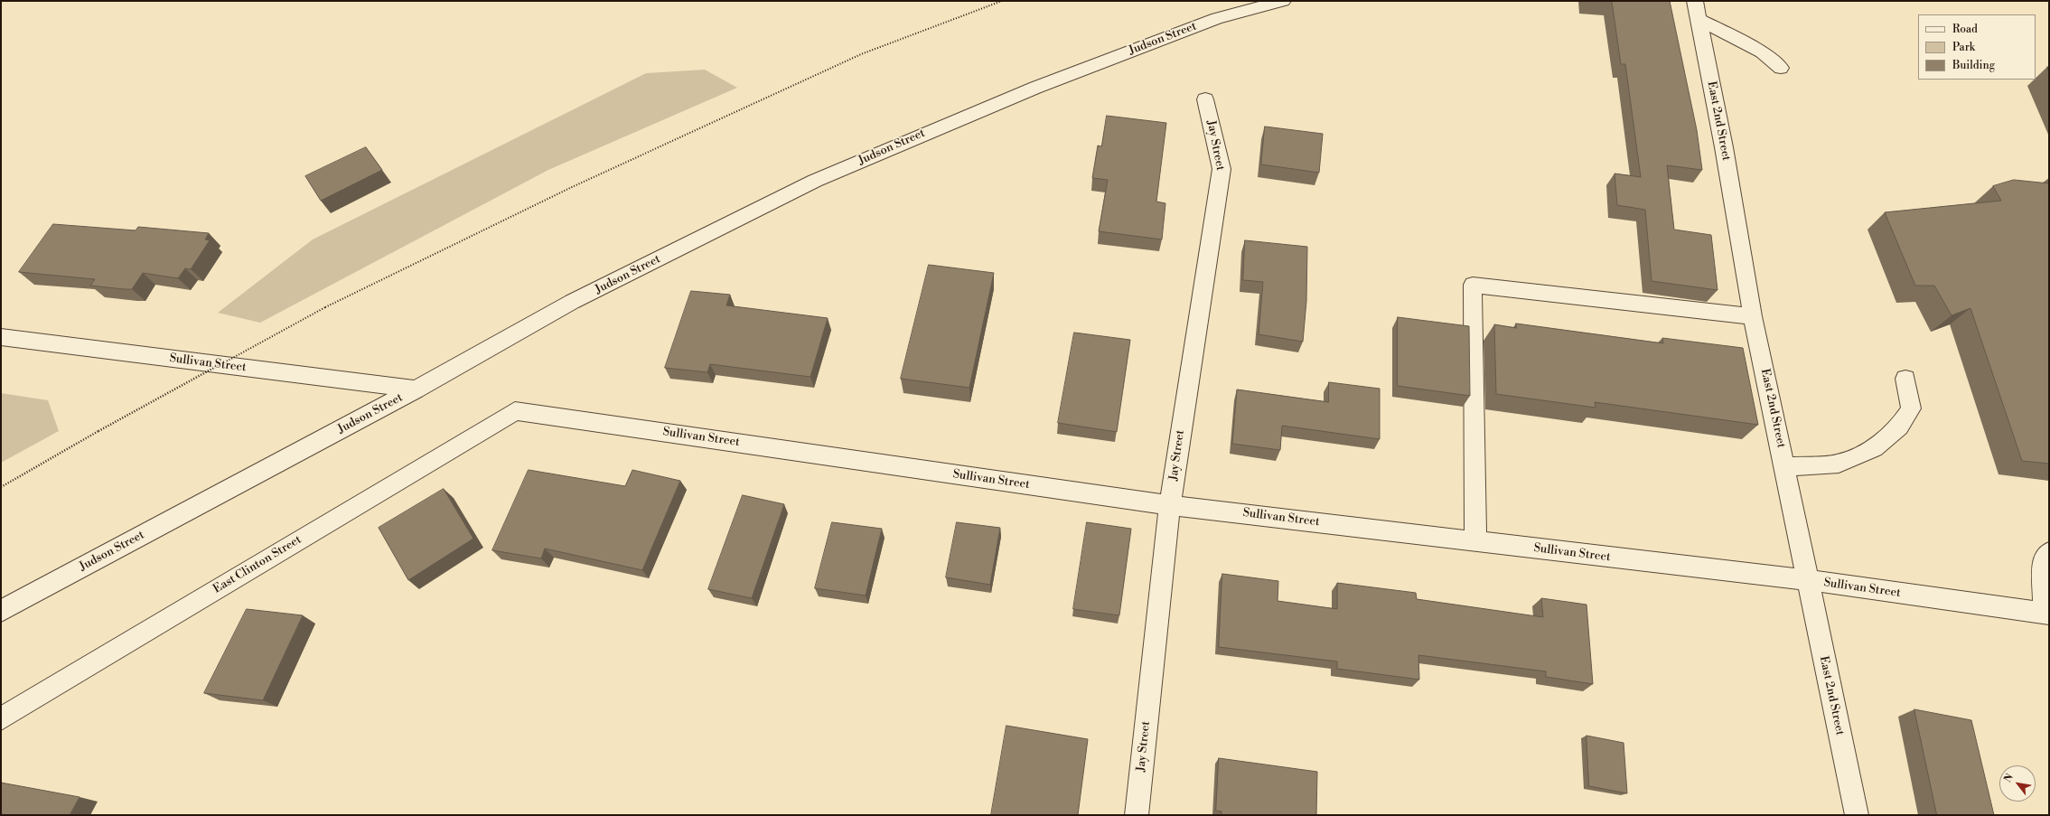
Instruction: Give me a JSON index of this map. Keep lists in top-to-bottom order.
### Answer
{
  "streets": {
    "street": [
      "Judson Street",
      "East 2nd Street",
      "Jay Street",
      "Sullivan Street",
      "East Clinton Street"
    ]
  },
  "crossings": [
    ["Judson Street", "Sullivan Street"],
    ["East 2nd Street", "Sullivan Street"],
    ["Jay Street", "Sullivan Street"],
    ["Sullivan Street", "East Clinton Street"]
  ],
  "legend": ["Road", "Park", "Building"],
  "north": "top left"
}
